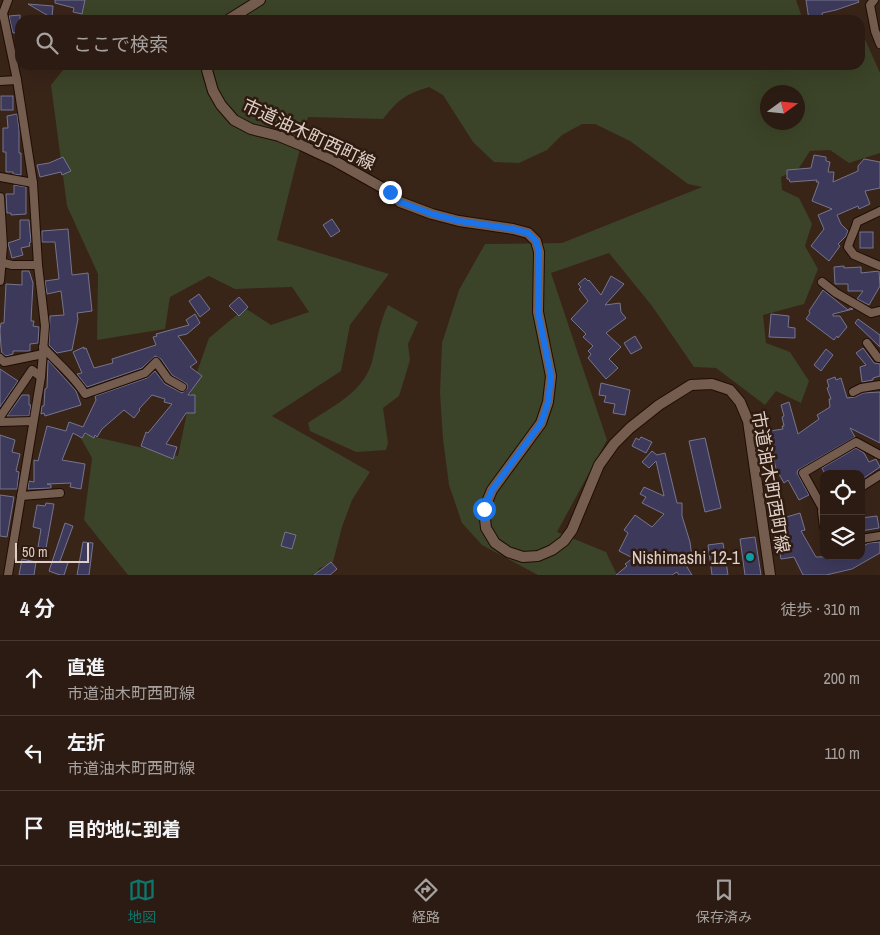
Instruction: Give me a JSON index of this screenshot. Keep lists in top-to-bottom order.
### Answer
{
  "streets": {
    "street": ["市道油木町西町線"]
  },
  "places": ["Nishimashi 12-1"],
  "scale_bar": "50 m",
  "north": "right",
  "page": {
    "search": "ここで検索",
    "scale": "50 m",
    "heading": ["4 分", "徒歩 · 310 m"],
    "list": [
      ["直進", "市道油木町西町線", "200 m"],
      ["左折", "市道油木町西町線", "110 m"],
      "目的地に到着"
    ],
    "nav": ["地図", "経路", "保存済み"]
  }
}
